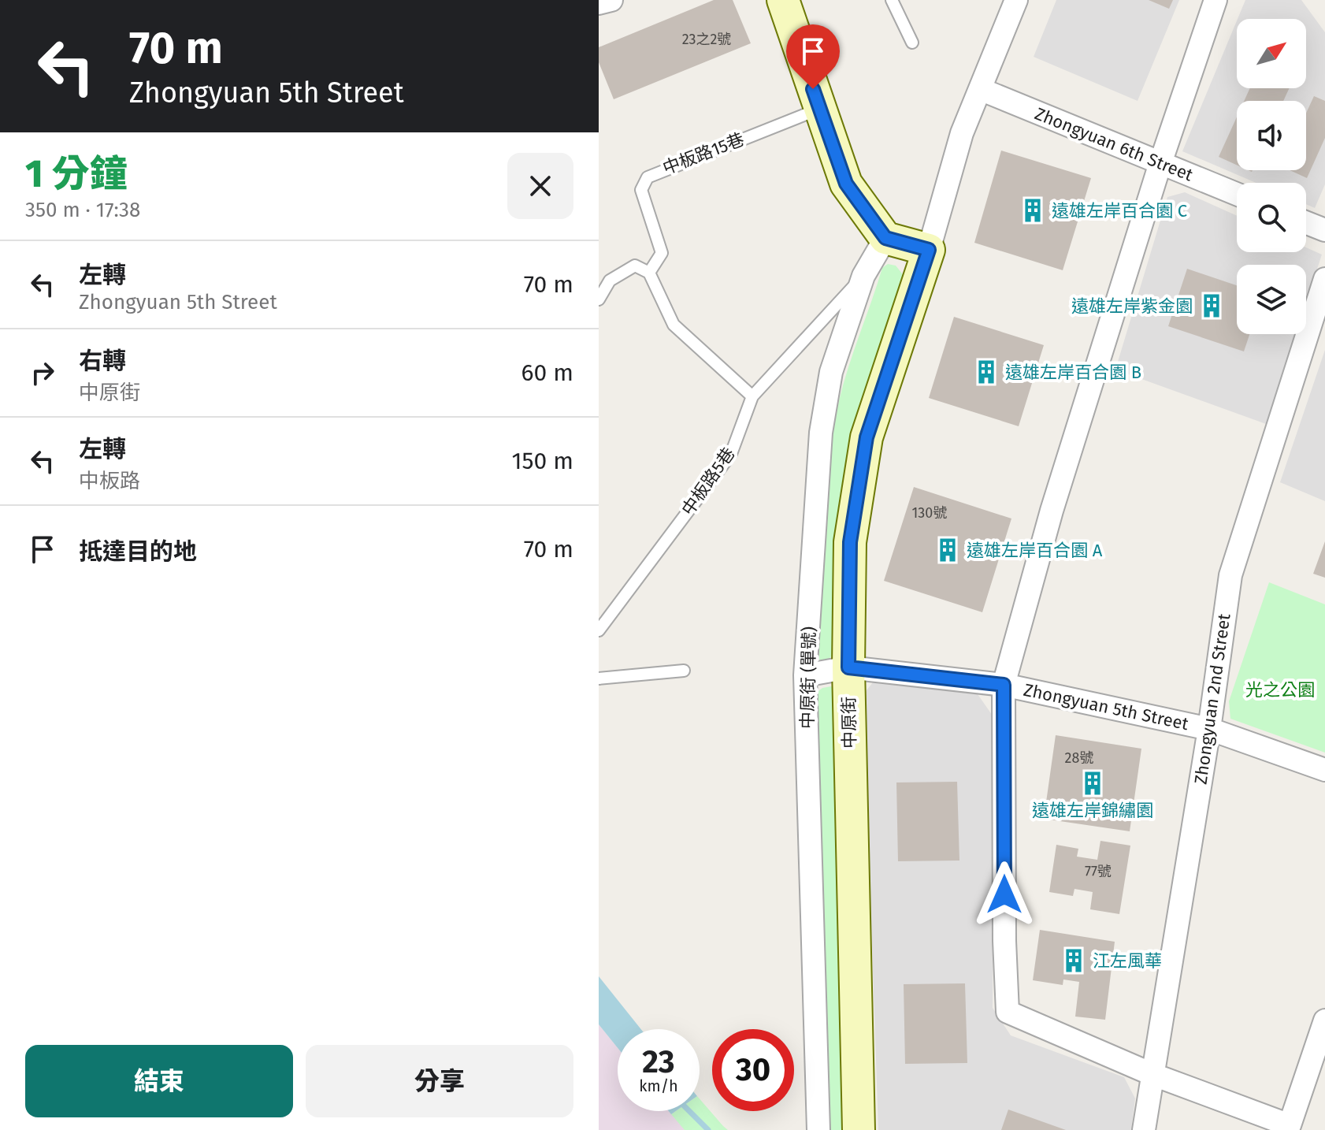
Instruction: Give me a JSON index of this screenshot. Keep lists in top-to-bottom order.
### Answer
{
  "streets": {
    "street": [
      "Zhongyuan 6th Street",
      "中原街 (單號)",
      "Zhongyuan 2nd Street",
      "Zhongyuan 5th Street",
      "中原街"
    ],
    "lane": ["中板路15巷", "中板路5巷"]
  },
  "crossings": [
    ["中板路5巷", "中原街 (單號)"],
    ["中原街 (單號)", "Zhongyuan 5th Street"],
    ["Zhongyuan 2nd Street", "Zhongyuan 5th Street"],
    ["Zhongyuan 5th Street", "中原街"]
  ],
  "parks": ["光之公園"],
  "places": {
    "building": [
      "遠雄左岸百合園 C",
      "遠雄左岸紫金園",
      "遠雄左岸百合園 B",
      "遠雄左岸百合園 A",
      "遠雄左岸錦繡園",
      "江左風華"
    ]
  },
  "house_numbers": [
    "23之2號",
    "130號",
    "28號",
    "77號"
  ],
  "north": "top right",
  "page": {
    "turn": ["70 m", "Zhongyuan 5th Street"],
    "heading": ["1 分鐘", "350 m · 17:38"],
    "list": [
      {
        "name": "左轉",
        "note": "Zhongyuan 5th Street",
        "value": "70 m"
      },
      {
        "name": "右轉",
        "note": "中原街",
        "value": "60 m"
      },
      {
        "name": "左轉",
        "note": "中板路",
        "value": "150 m"
      },
      {
        "name": "抵達目的地",
        "value": "70 m"
      }
    ],
    "speed": "23 km/h",
    "limit": "30",
    "buttons": ["結束", "分享"]
  }
}
